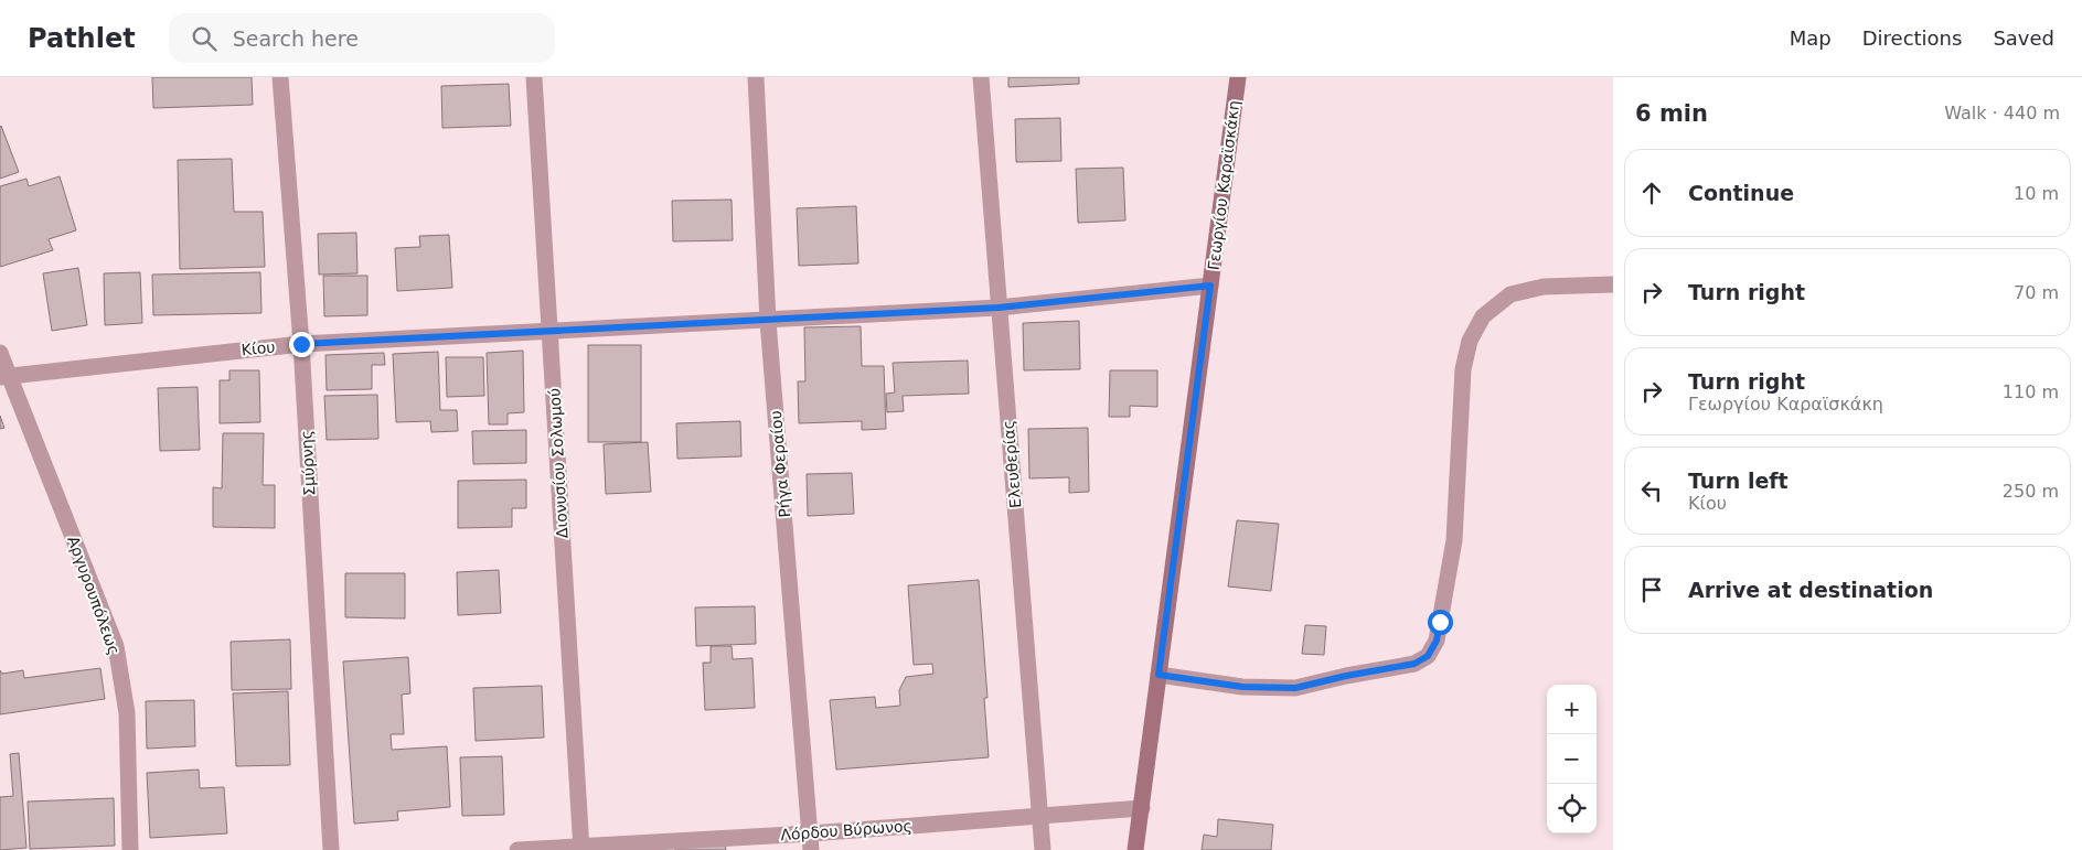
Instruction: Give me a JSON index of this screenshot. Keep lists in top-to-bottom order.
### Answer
{
  "streets": {
    "street": [
      "Γεωργίου Καραϊσκάκη",
      "Κίου",
      "Σμύρνης",
      "Διονυσίου Σολωμού",
      "Ρήγα Φεραίου",
      "Ελευθερίας",
      "Αργυρουπόλεως",
      "Λόρδου Βύρωνος"
    ]
  },
  "crossings": [
    ["Γεωργίου Καραϊσκάκη", "Κίου"],
    ["Γεωργίου Καραϊσκάκη", "Λόρδου Βύρωνος"],
    ["Κίου", "Σμύρνης"],
    ["Κίου", "Διονυσίου Σολωμού"],
    ["Κίου", "Ρήγα Φεραίου"],
    ["Κίου", "Ελευθερίας"],
    ["Κίου", "Αργυρουπόλεως"],
    ["Διονυσίου Σολωμού", "Λόρδου Βύρωνος"],
    ["Ρήγα Φεραίου", "Λόρδου Βύρωνος"],
    ["Ελευθερίας", "Λόρδου Βύρωνος"]
  ],
  "page": {
    "header": "Pathlet",
    "search": "Search here",
    "nav": ["Map", "Directions", "Saved"],
    "heading": ["6 min", "Walk · 440 m"],
    "list": [
      ["Continue", "10 m"],
      ["Turn right", "70 m"],
      ["Turn right", "Γεωργίου Καραϊσκάκη", "110 m"],
      ["Turn left", "Κίου", "250 m"],
      "Arrive at destination"
    ],
    "map_buttons": ["+", "−"]
  }
}
